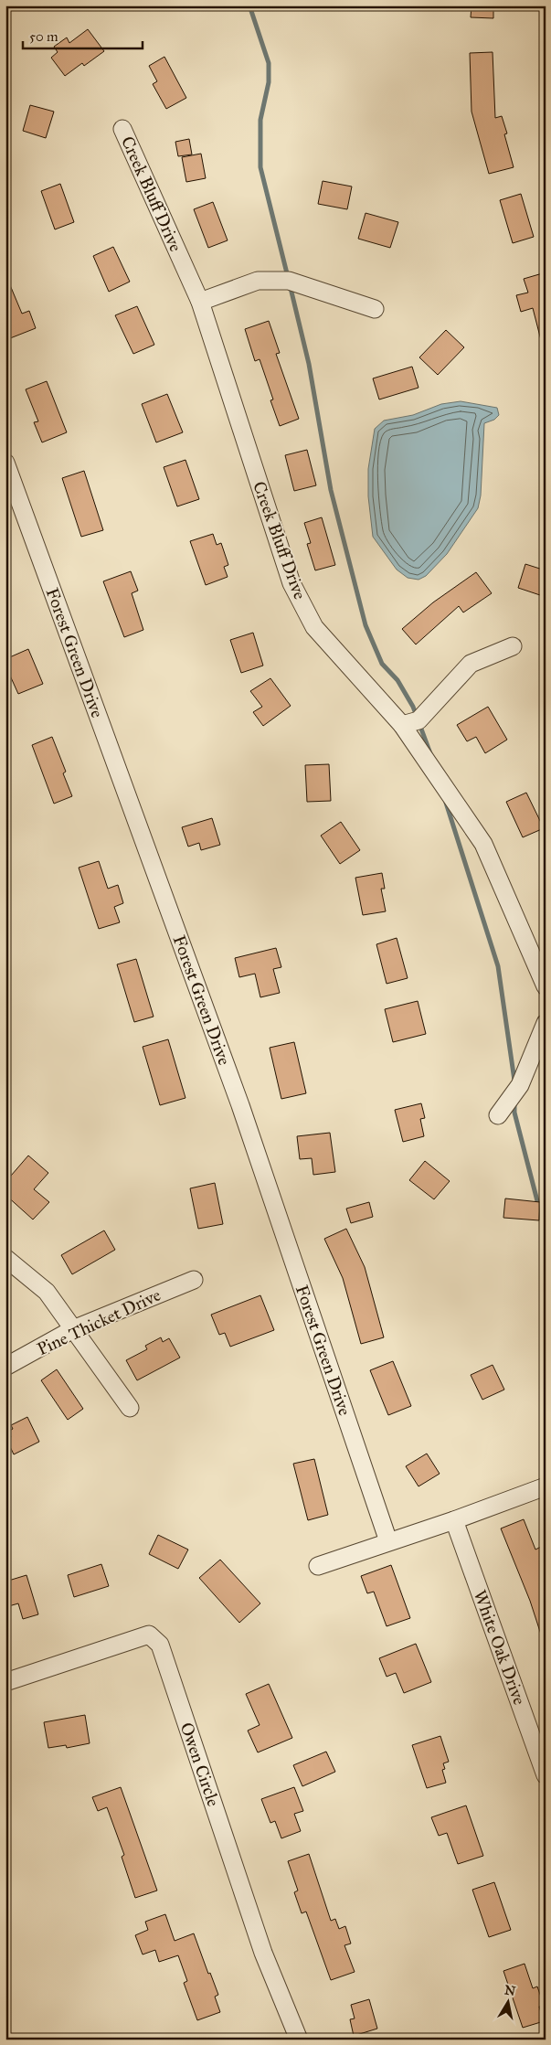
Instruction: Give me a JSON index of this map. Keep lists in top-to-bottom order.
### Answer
{
  "streets": {
    "street": [
      "Creek Bluff Drive",
      "Forest Green Drive",
      "Pine Thicket Drive",
      "White Oak Drive",
      "Owen Circle"
    ]
  },
  "scale_bar": "50 m",
  "north": "top"
}
